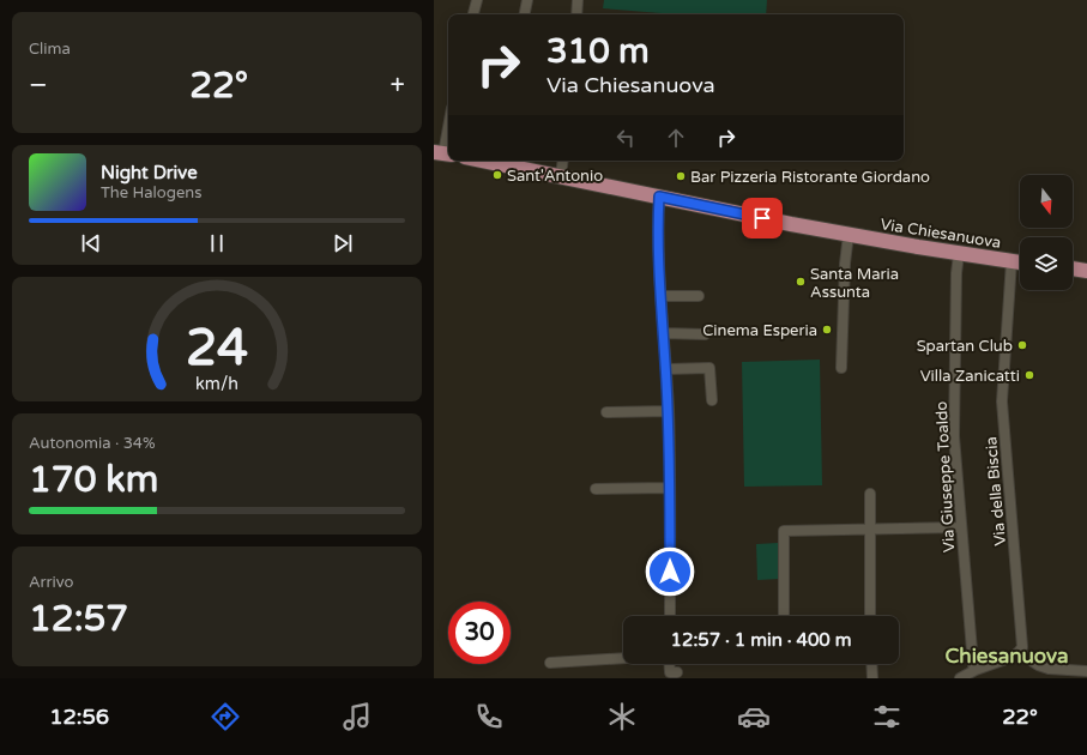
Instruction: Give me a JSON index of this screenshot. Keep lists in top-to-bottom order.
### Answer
{
  "streets": {
    "main road": ["Via Chiesanuova"],
    "street": ["Via Giuseppe Toaldo", "Via della Biscia"]
  },
  "crossings": [
    ["Via Chiesanuova", "Via Giuseppe Toaldo"],
    ["Via Chiesanuova", "Via della Biscia"]
  ],
  "districts": ["Chiesanuova"],
  "places": [
    "Sant'Antonio",
    "Bar Pizzeria Ristorante Giordano",
    "Santa Maria Assunta",
    "Cinema Esperia",
    "Spartan Club",
    "Villa Zanicatti"
  ],
  "north": "bottom",
  "page": {
    "tile": [
      "Clima",
      ["Autonomia · 34%", "170 km"],
      ["Arrivo", "12:57"]
    ],
    "turn": ["310 m", "Via Chiesanuova"],
    "heat": ["−", "22°", "+"],
    "song": ["Night Drive", "The Halogens"],
    "limit": "30",
    "trip": "12:57 · 1 min · 400 m",
    "tabs": ["12:56", "22°"],
    "gauge": ["24", "km/h"]
  }
}
